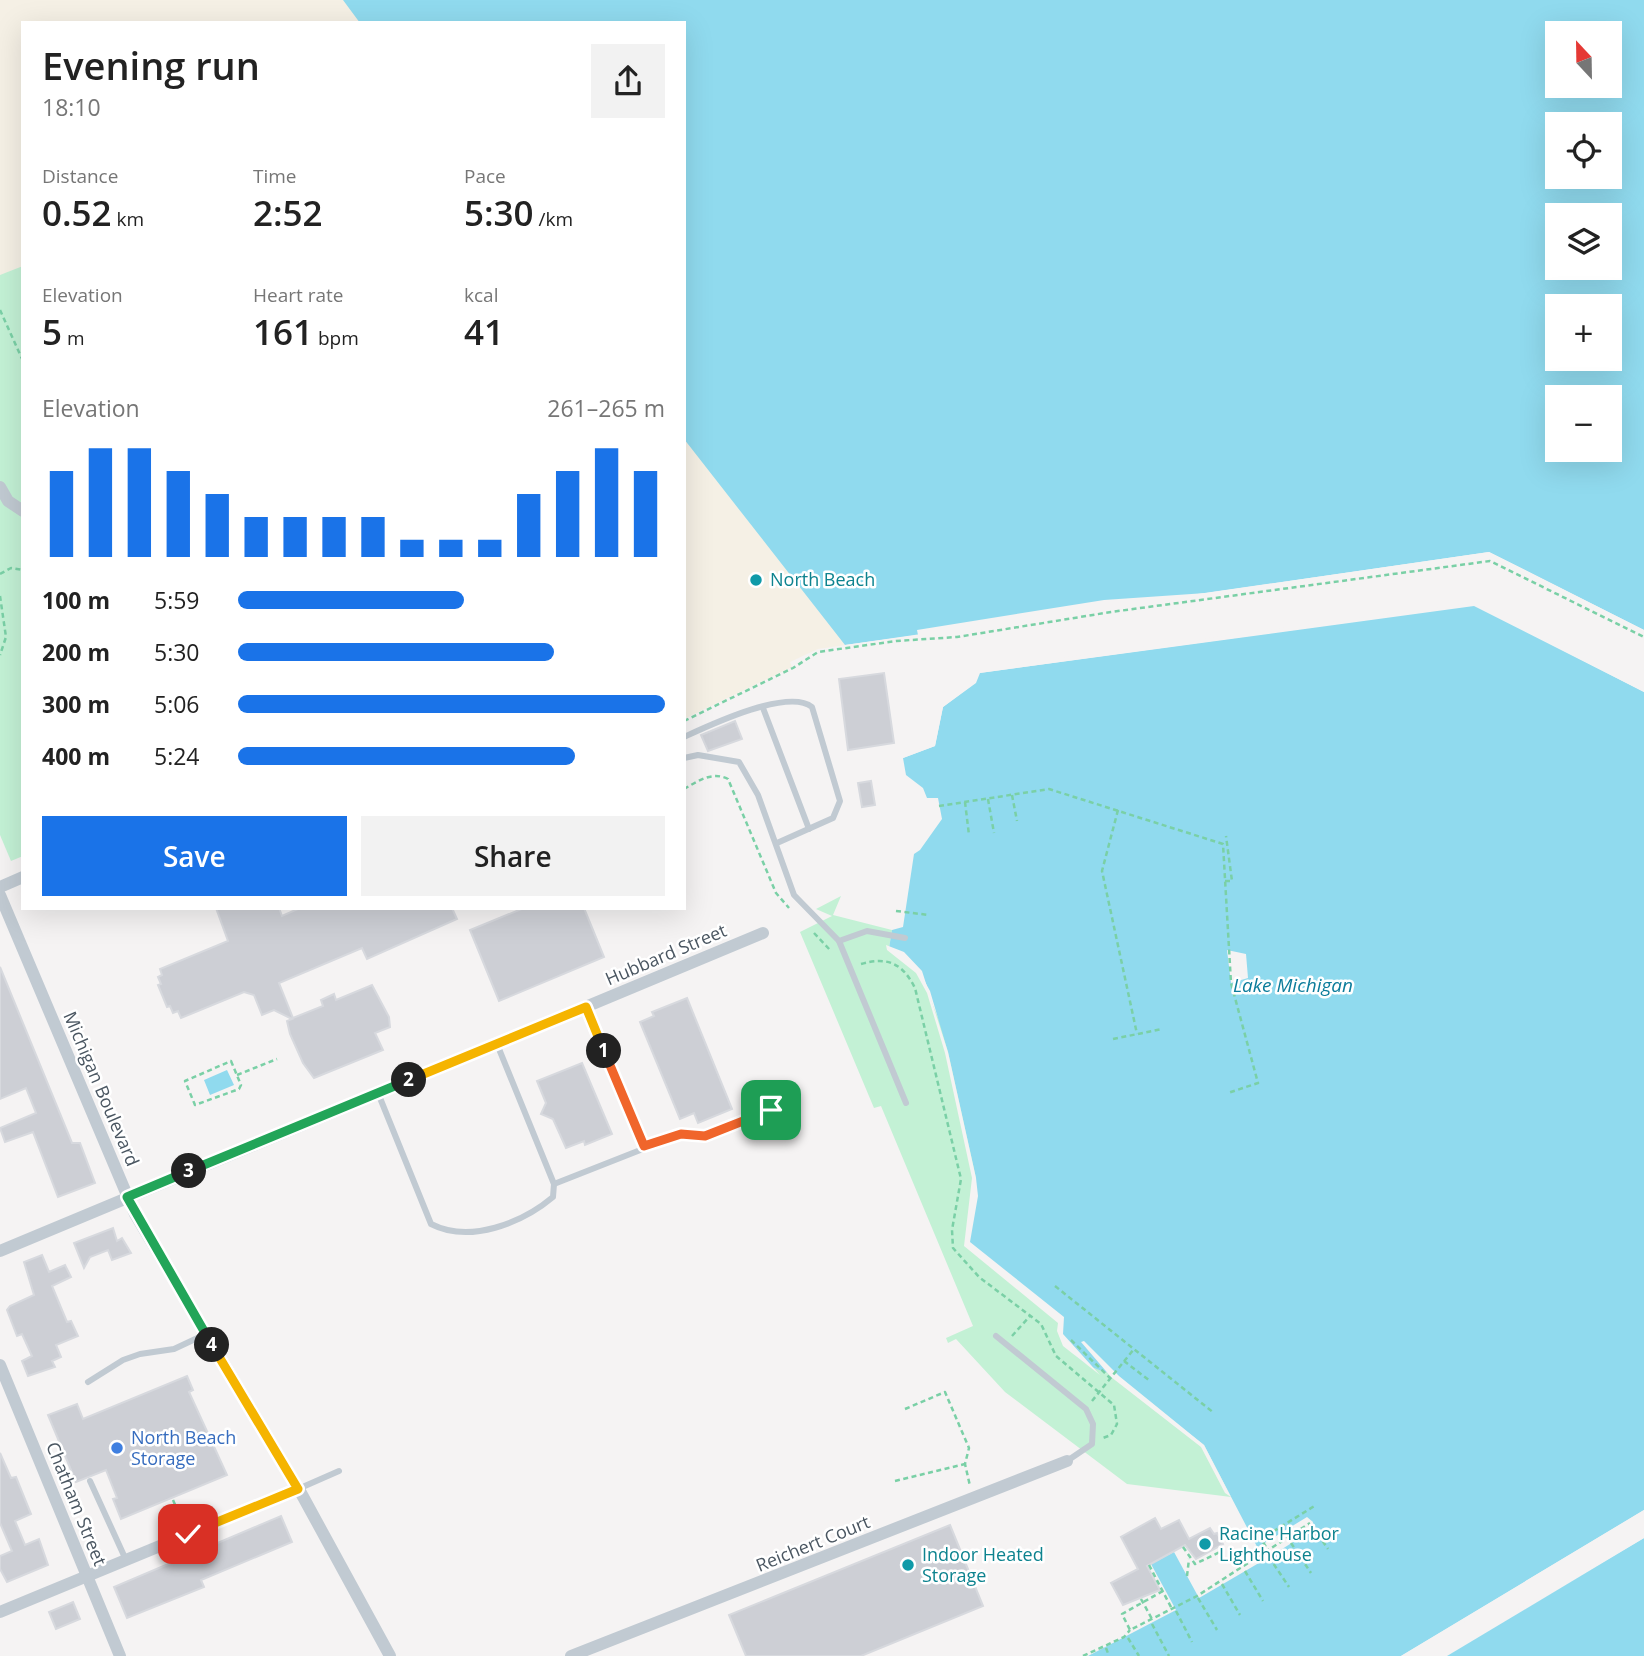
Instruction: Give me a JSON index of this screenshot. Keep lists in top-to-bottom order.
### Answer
{
  "streets": {
    "street": [
      "Hubbard Street",
      "Michigan Boulevard",
      "Chatham Street",
      "Reichert Court"
    ]
  },
  "crossings": [
    ["Hubbard Street", "Michigan Boulevard"]
  ],
  "water": ["Lake Michigan"],
  "places": [
    "North Beach",
    "North Beach Storage",
    "Racine Harbor Lighthouse",
    "Indoor Heated Storage"
  ],
  "north": "top",
  "page": {
    "map_buttons": ["+", "−"],
    "heading": ["Evening run", "18:10"],
    "stats": [
      ["Distance", "0.52 km"],
      ["Time", "2:52"],
      ["Pace", "5:30 /km"],
      ["Elevation", "5 m"],
      ["Heart rate", "161 bpm"],
      ["kcal", "41"]
    ],
    "chart": ["Elevation", "261–265 m"],
    "list": [
      {
        "name": "100 m",
        "note": "5:59"
      },
      {
        "name": "200 m",
        "note": "5:30"
      },
      {
        "name": "300 m",
        "note": "5:06"
      },
      {
        "name": "400 m",
        "note": "5:24"
      }
    ],
    "buttons": ["Save", "Share"],
    "pins": [
      "1",
      "2",
      "3",
      "4"
    ]
  }
}
